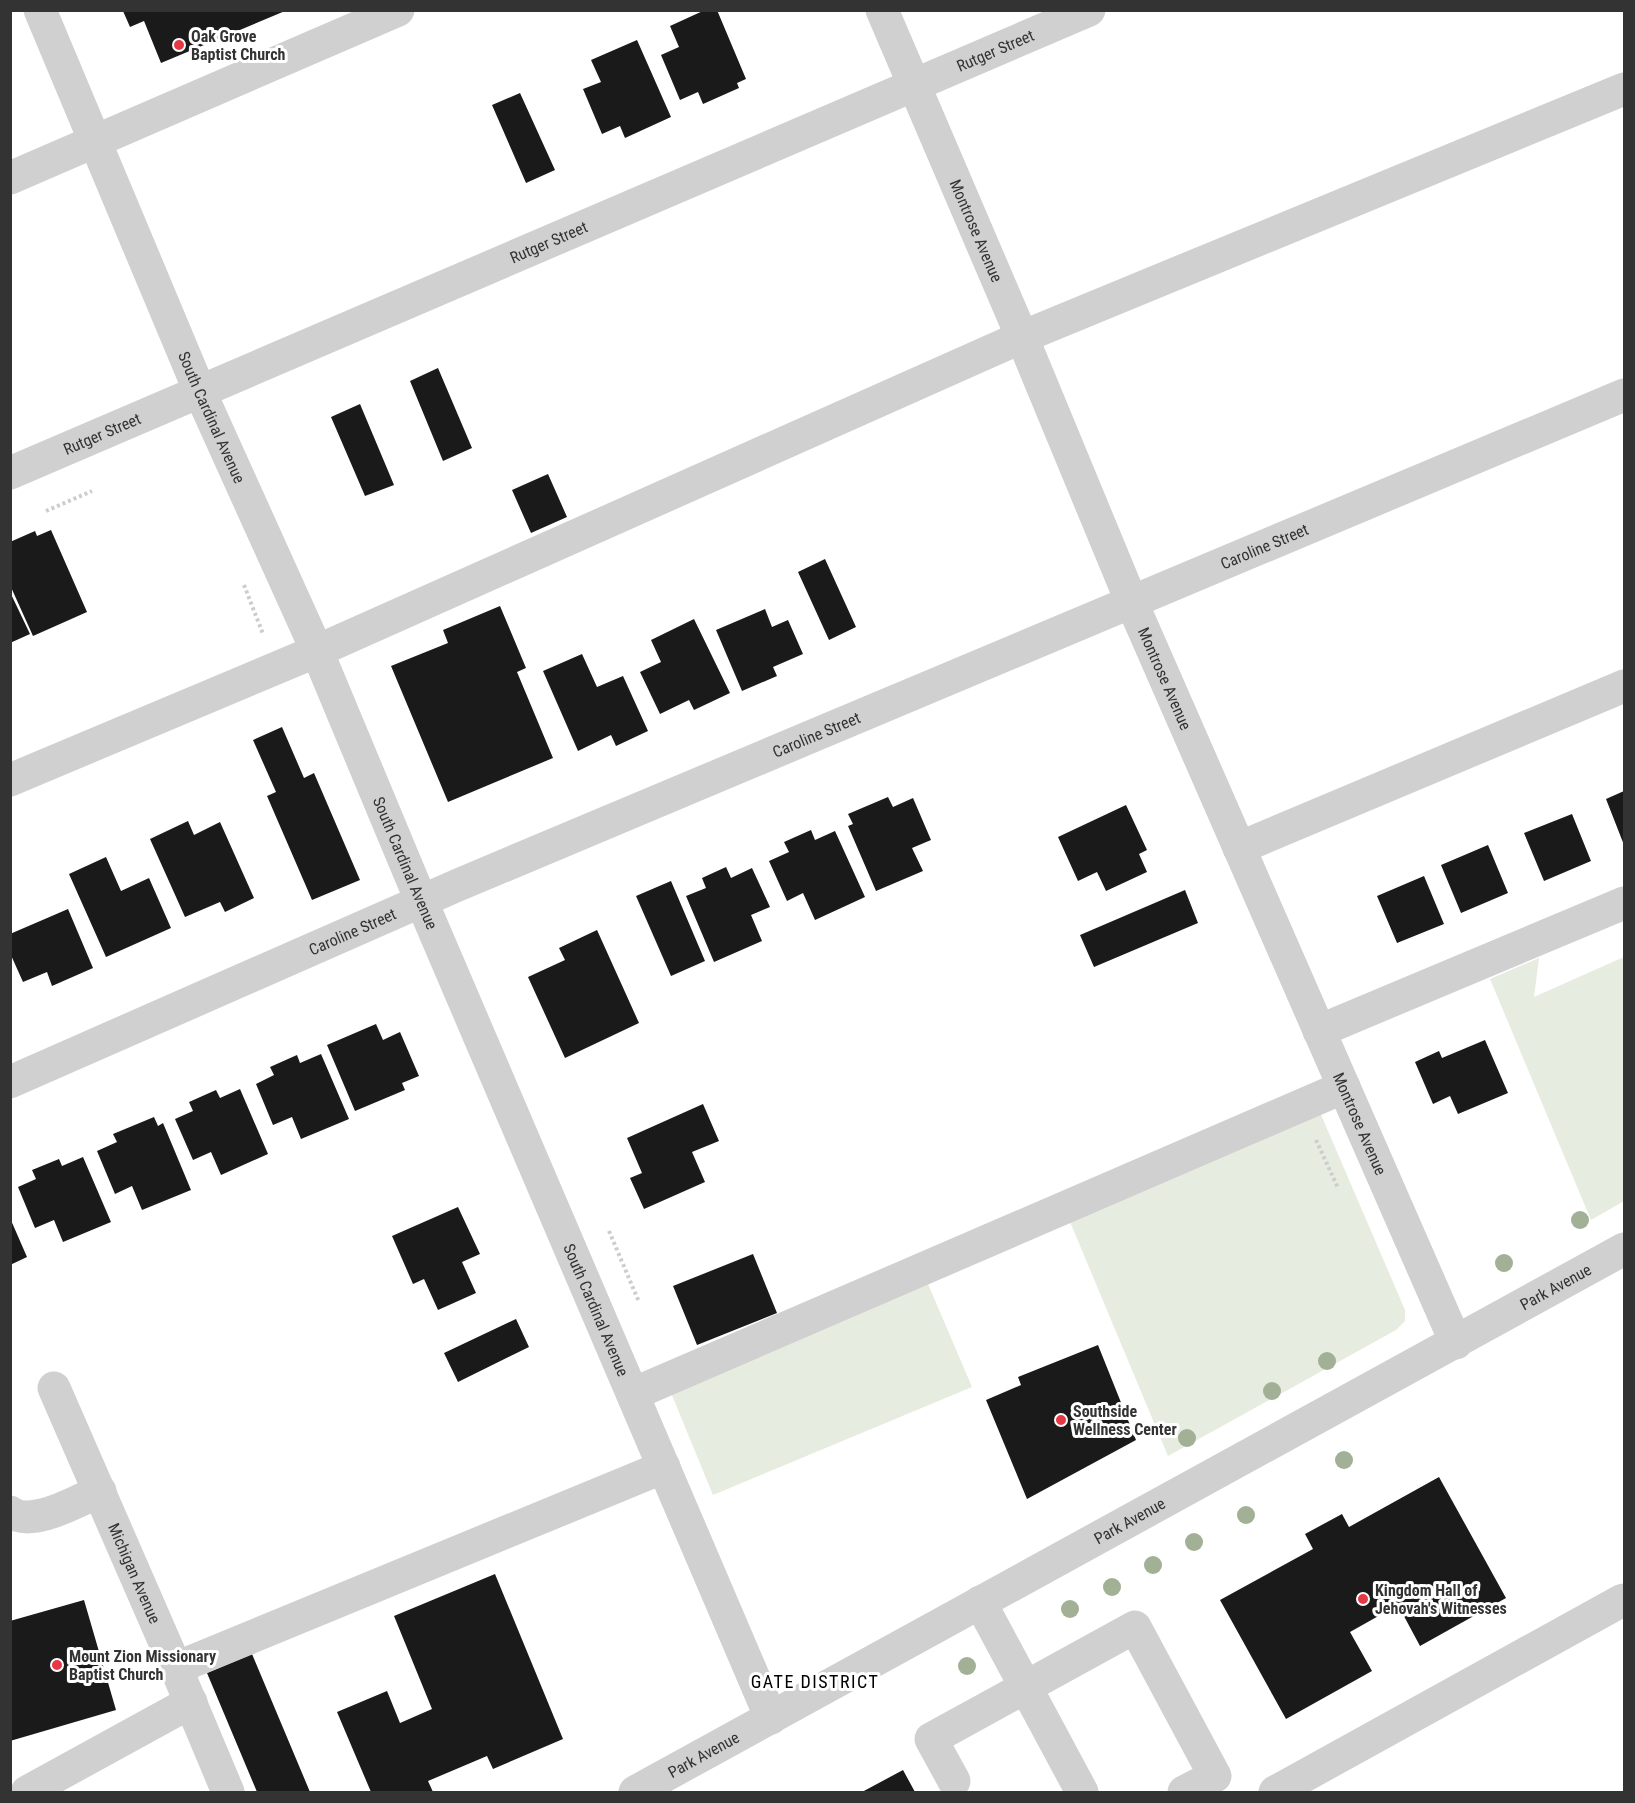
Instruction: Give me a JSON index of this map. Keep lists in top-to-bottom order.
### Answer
{
  "streets": {
    "street": [
      "Rutger Street",
      "Montrose Avenue",
      "South Cardinal Avenue",
      "Caroline Street",
      "Park Avenue",
      "Michigan Avenue"
    ]
  },
  "crossings": [
    ["Rutger Street", "Montrose Avenue"],
    ["Rutger Street", "South Cardinal Avenue"],
    ["Montrose Avenue", "Caroline Street"],
    ["Montrose Avenue", "Park Avenue"],
    ["South Cardinal Avenue", "Caroline Street"],
    ["South Cardinal Avenue", "Park Avenue"]
  ],
  "districts": ["GATE DISTRICT"],
  "places": [
    "Oak Grove Baptist Church",
    "Southside Wellness Center",
    "Kingdom Hall of Jehovah's Witnesses",
    "Mount Zion Missionary Baptist Church"
  ]
}
